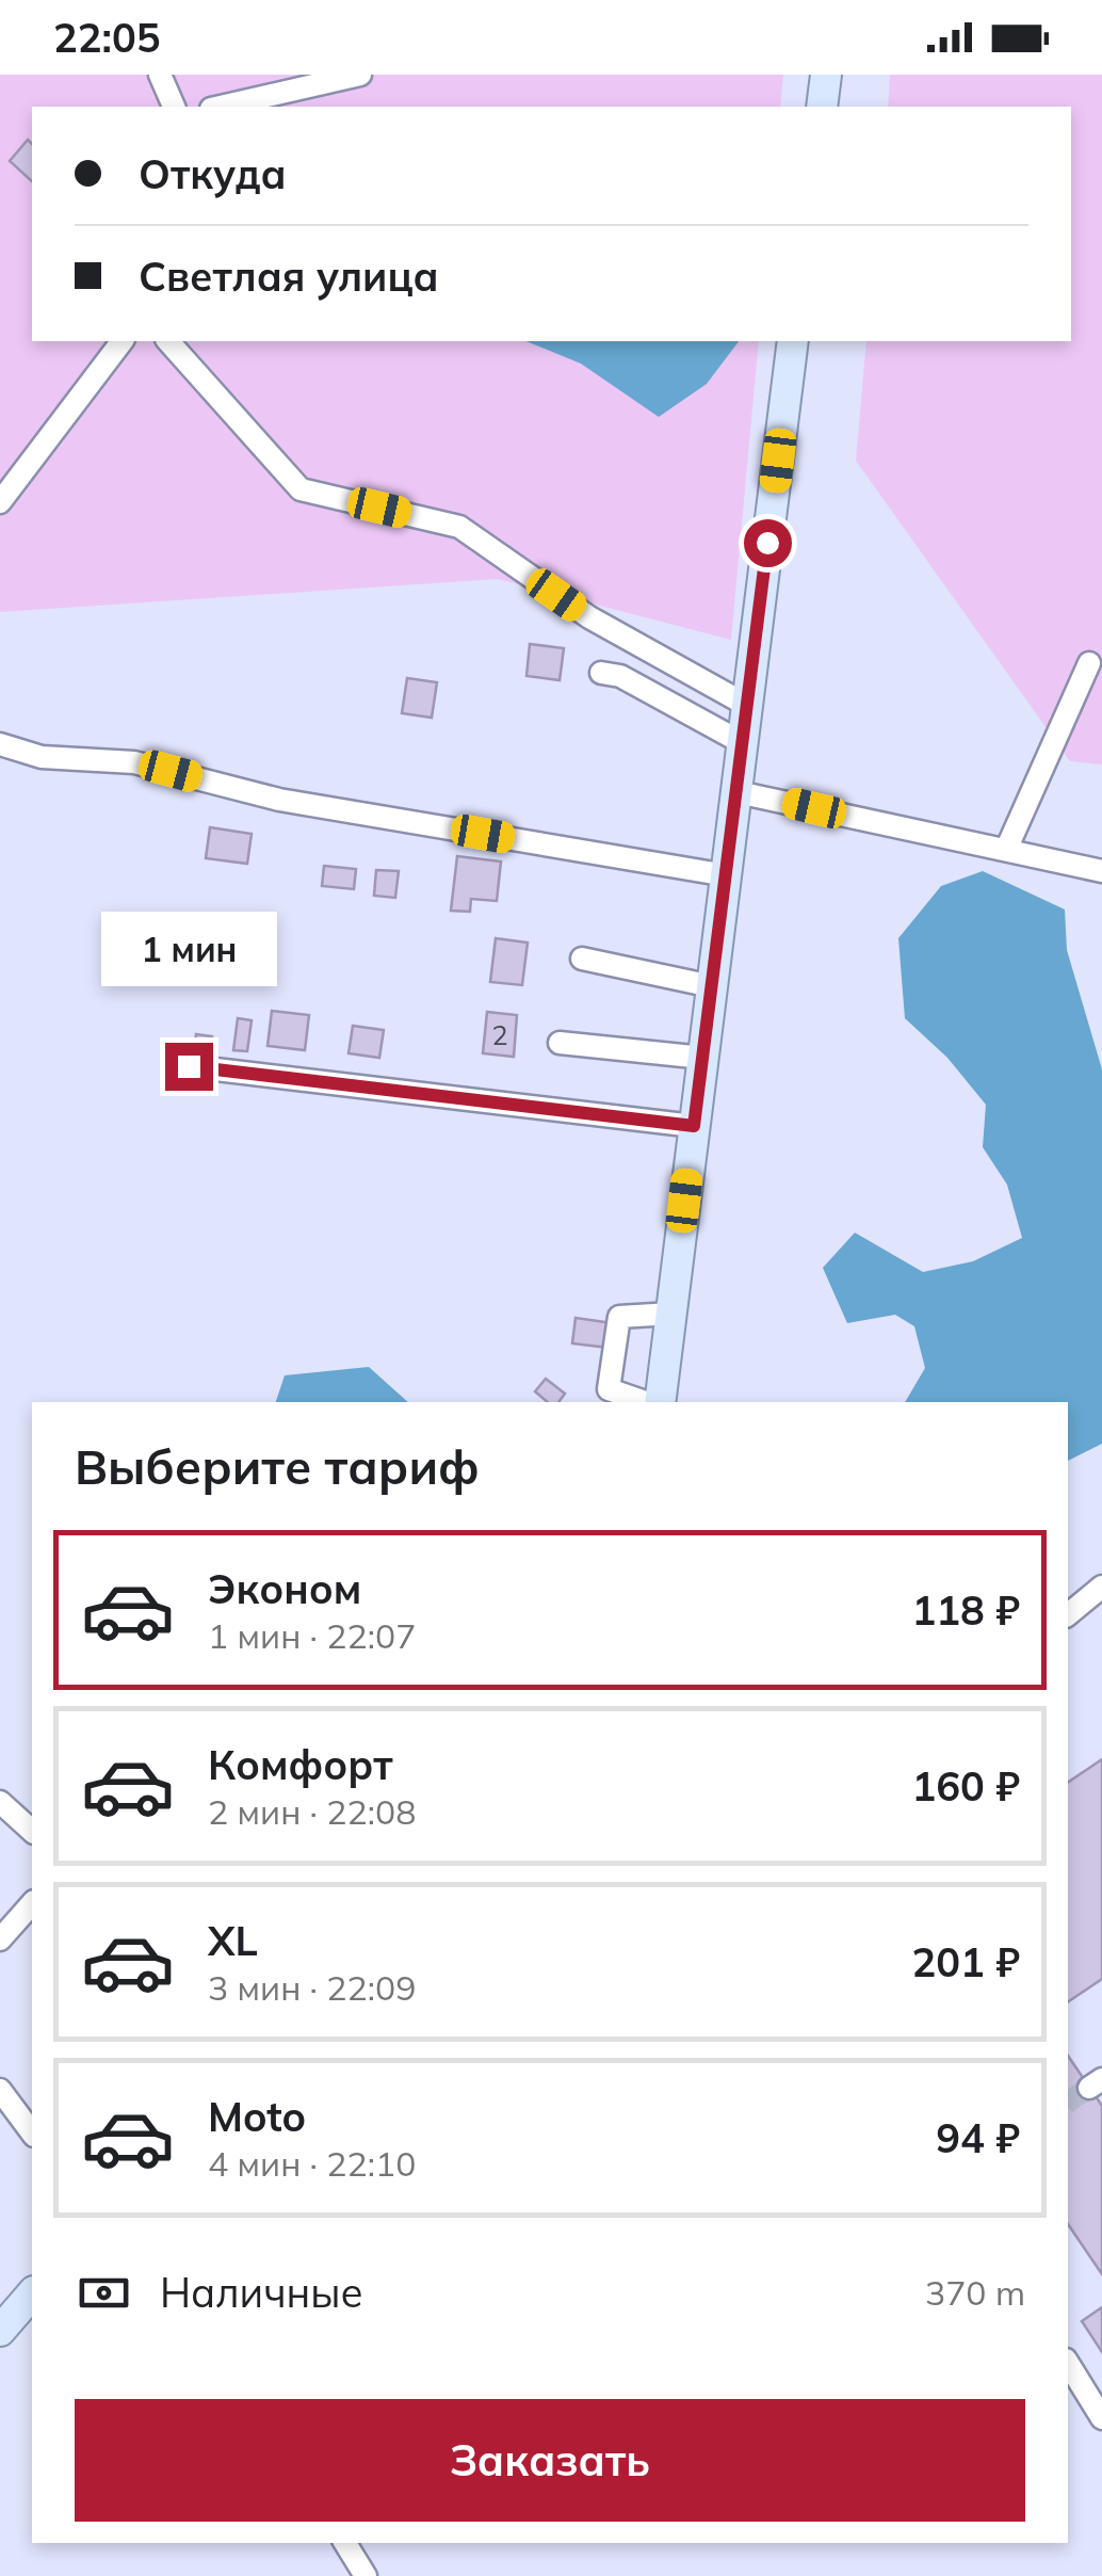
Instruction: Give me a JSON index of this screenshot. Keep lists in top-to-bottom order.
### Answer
{
  "house_numbers": ["2"],
  "page": {
    "status": "22:05",
    "banner": ["Откуда", "Светлая улица"],
    "bubble": "1 мин",
    "heading": "Выберите тариф",
    "list": [
      {
        "name": "Эконом",
        "note": "1 мин · 22:07",
        "value": "118 ₽"
      },
      {
        "name": "Комфорт",
        "note": "2 мин · 22:08",
        "value": "160 ₽"
      },
      {
        "name": "XL",
        "note": "3 мин · 22:09",
        "value": "201 ₽"
      },
      {
        "name": "Moto",
        "note": "4 мин · 22:10",
        "value": "94 ₽"
      }
    ],
    "pay": ["Наличные", "370 m"],
    "buttons": "Заказать"
  }
}
